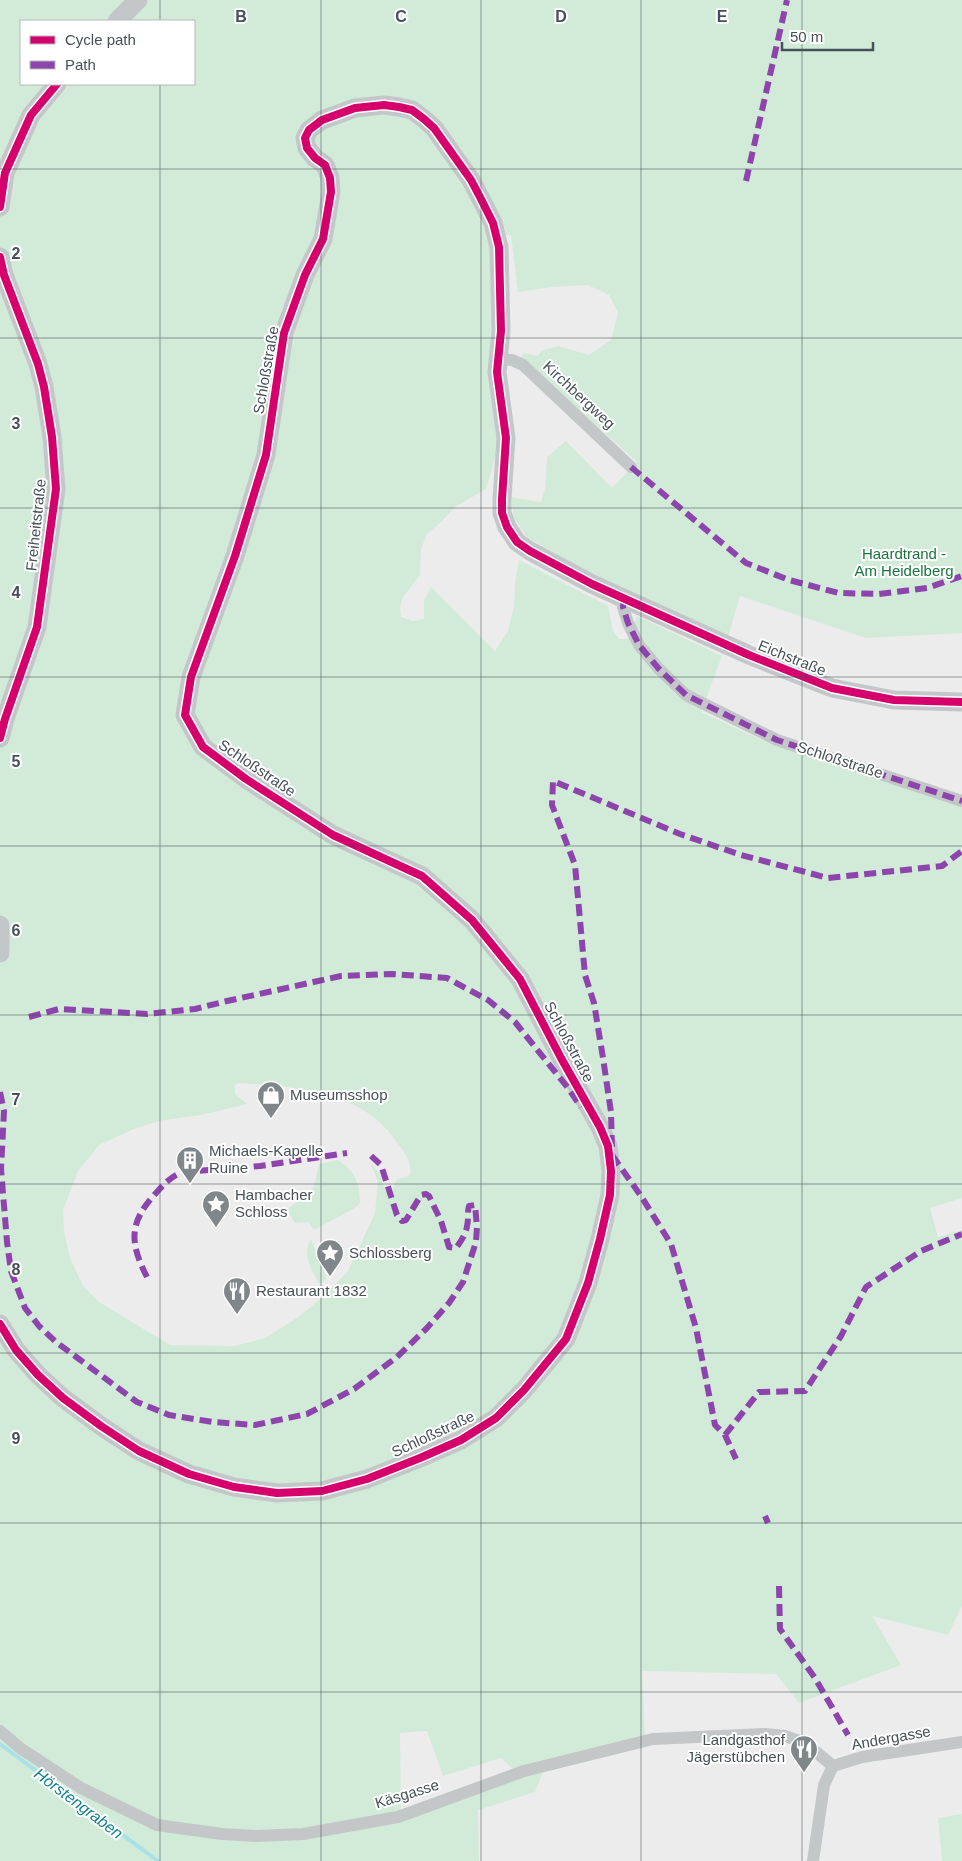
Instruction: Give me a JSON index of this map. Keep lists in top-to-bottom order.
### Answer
{
  "streets": {
    "street": [
      "Schloßstraße",
      "Kirchbergweg",
      "Freiheitstraße",
      "Eichstraße",
      "Andergasse",
      "Käsgasse"
    ]
  },
  "crossings": [
    ["Schloßstraße", "Kirchbergweg"],
    ["Schloßstraße", "Eichstraße"],
    ["Andergasse", "Käsgasse"]
  ],
  "water": ["Hörstengraben"],
  "parks": ["Haardtrand - Am Heidelberg"],
  "places": {
    "shop": ["Museumsshop"],
    "building": ["Michaels-Kapelle Ruine"],
    "place": ["Hambacher Schloss", "Schlossberg"],
    "restaurant": ["Restaurant 1832", "Landgasthof Jägerstübchen"]
  },
  "legend": ["Cycle path", "Path"],
  "scale_bar": "50 m",
  "grid": {
    "columns": [
      "B",
      "C",
      "D",
      "E"
    ],
    "rows": [
      "2",
      "3",
      "4",
      "5",
      "6",
      "7",
      "8",
      "9"
    ]
  }
}
